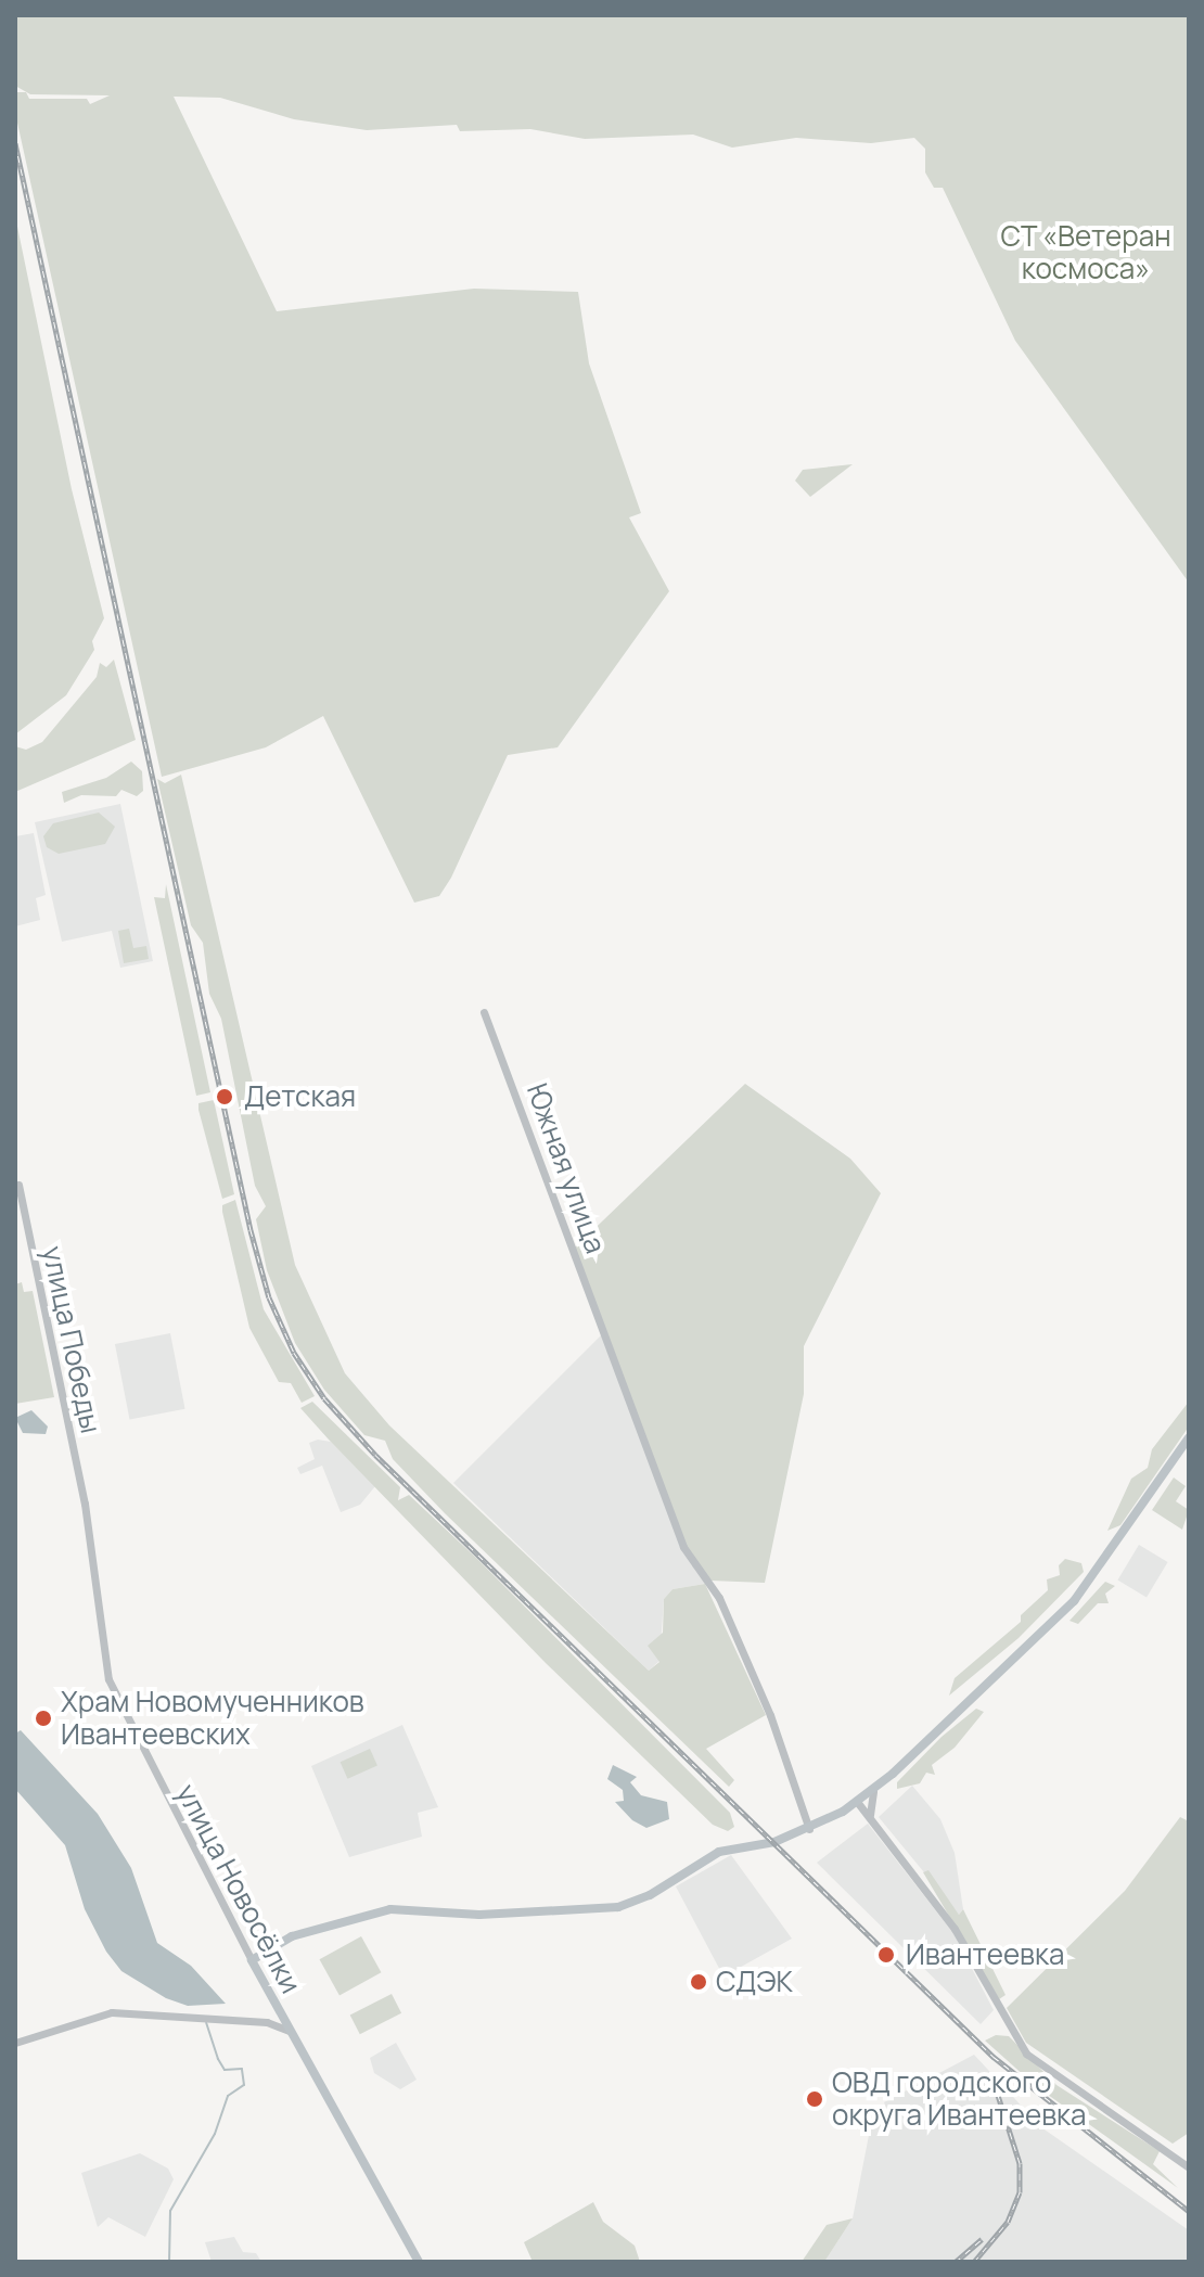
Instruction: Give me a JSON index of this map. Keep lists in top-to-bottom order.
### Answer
{
  "streets": {
    "main road": ["улица Новосёлки"],
    "street": ["Южная улица", "улица Победы"]
  },
  "crossings": [
    ["улица Победы", "улица Новосёлки"]
  ],
  "parks": ["СТ «Ветеран космоса»"],
  "places": [
    "Детская",
    "Храм Новомученников Ивантеевских",
    "Ивантеевка",
    "СДЭК",
    "ОВД городского округа Ивантеевка"
  ]
}
